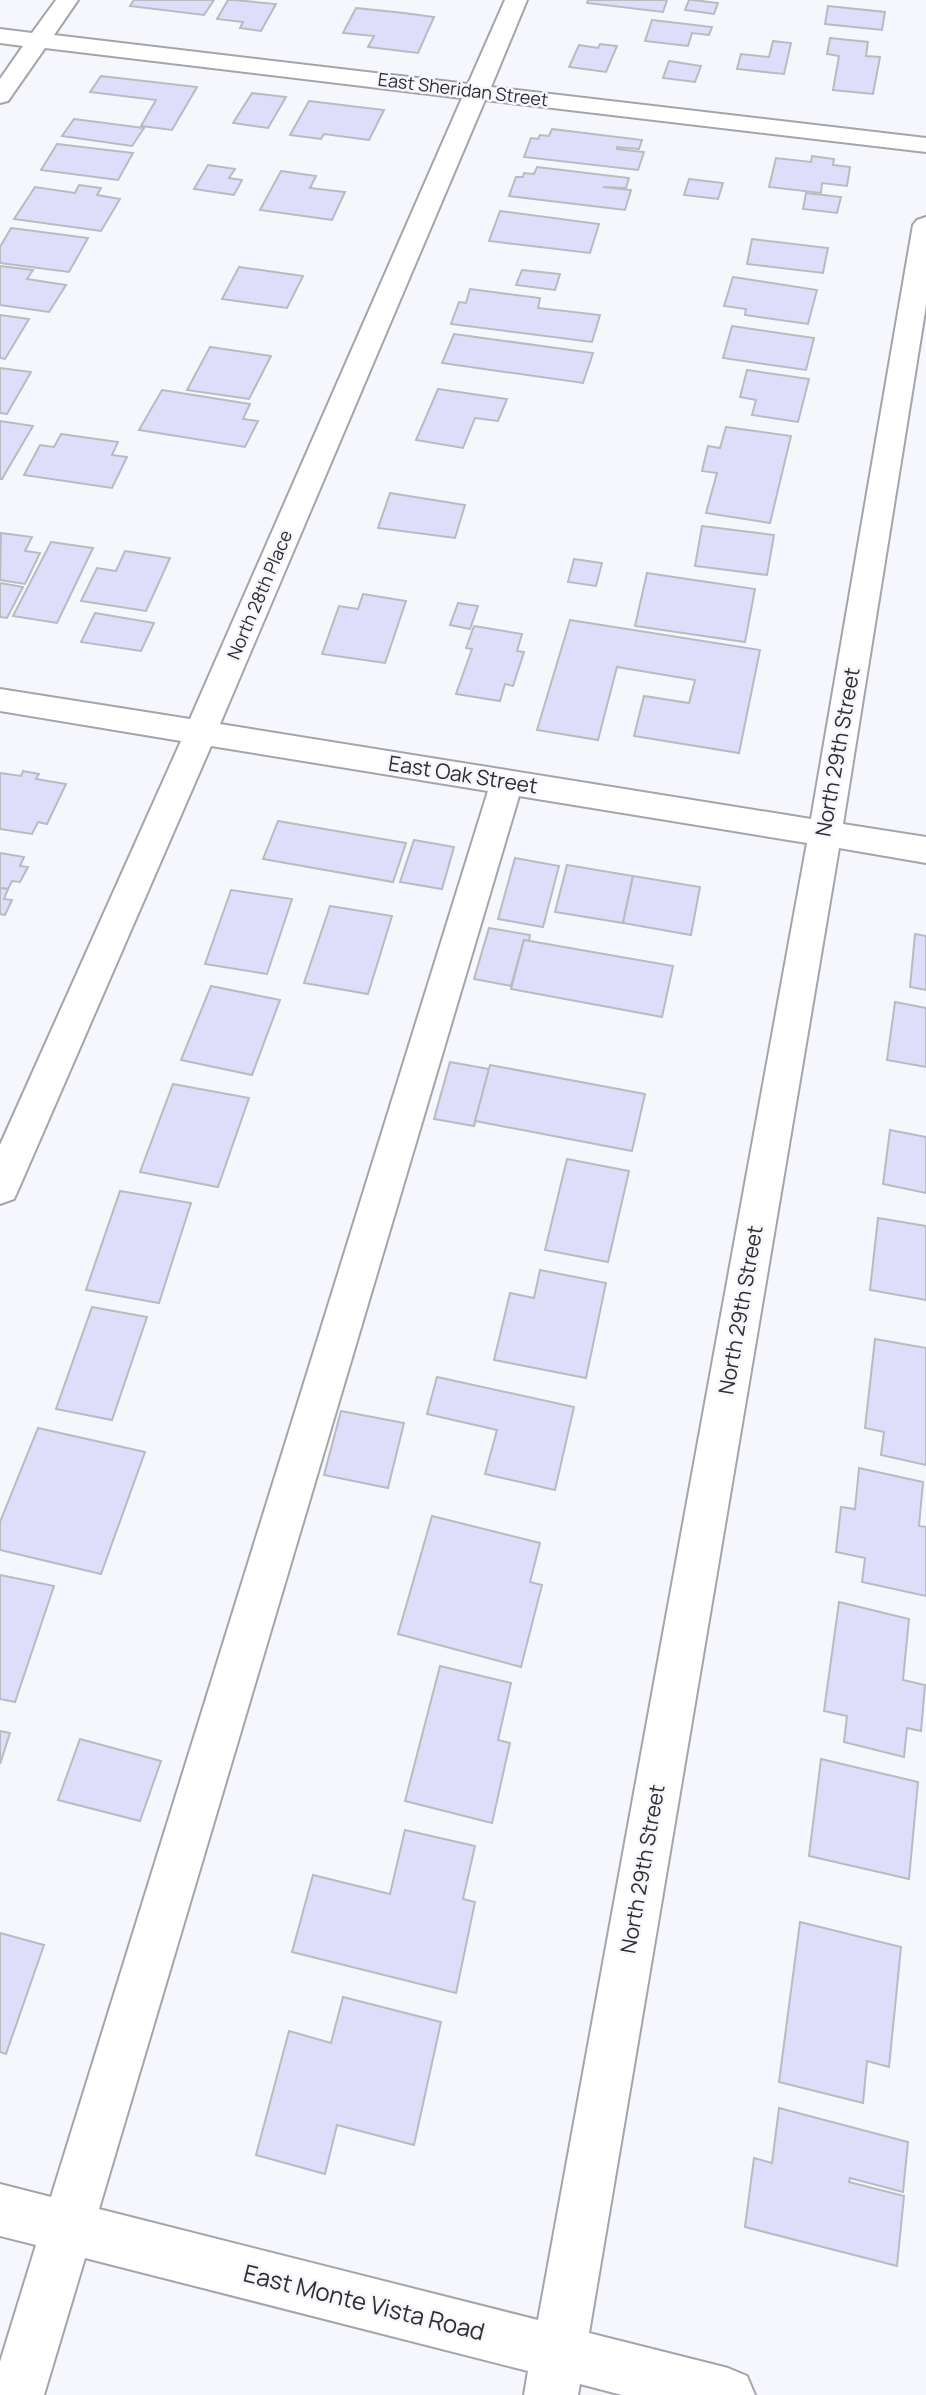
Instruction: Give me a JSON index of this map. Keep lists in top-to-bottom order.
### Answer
{
  "streets": {
    "street": [
      "East Sheridan Street",
      "North 28th Place",
      "North 29th Street",
      "East Oak Street",
      "East Monte Vista Road"
    ]
  },
  "crossings": [
    ["East Sheridan Street", "North 28th Place"],
    ["North 28th Place", "East Oak Street"],
    ["North 29th Street", "East Oak Street"],
    ["North 29th Street", "East Monte Vista Road"]
  ]
}
